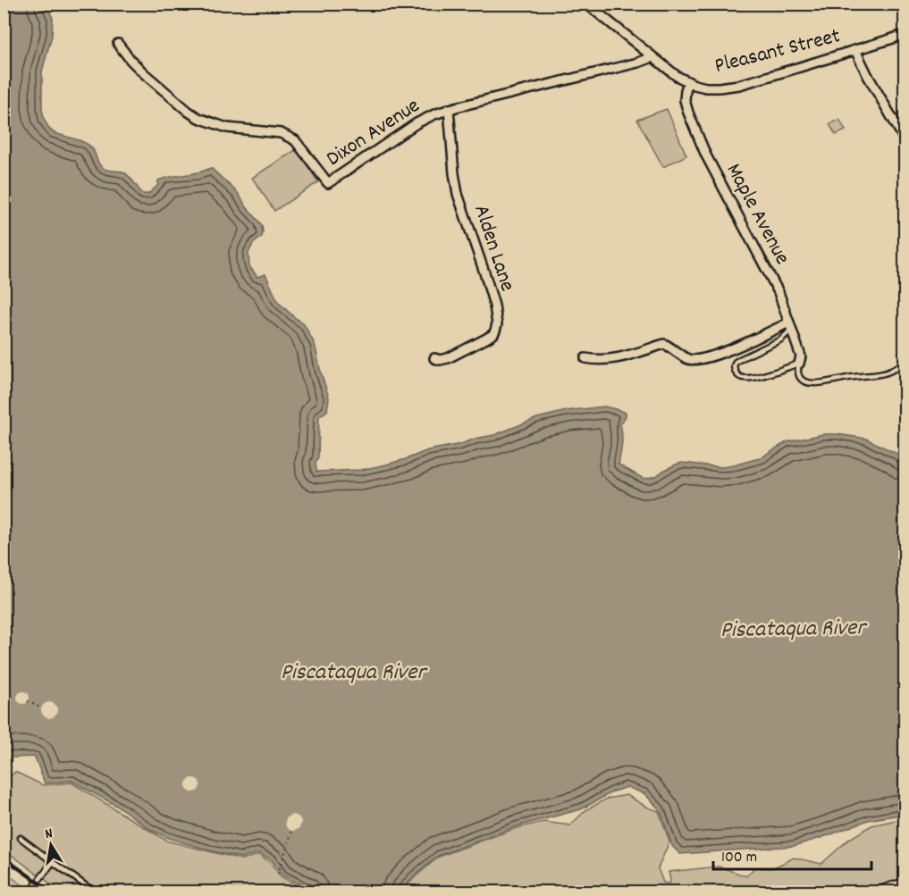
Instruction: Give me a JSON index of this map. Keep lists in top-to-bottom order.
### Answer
{
  "streets": {
    "street": [
      "Pleasant Street",
      "Dixon Avenue",
      "Maple Avenue",
      "Alden Lane"
    ]
  },
  "crossings": [
    ["Pleasant Street", "Dixon Avenue"],
    ["Pleasant Street", "Maple Avenue"],
    ["Dixon Avenue", "Alden Lane"]
  ],
  "water": ["Piscataqua River"],
  "scale_bar": "100 m",
  "north": "top"
}
